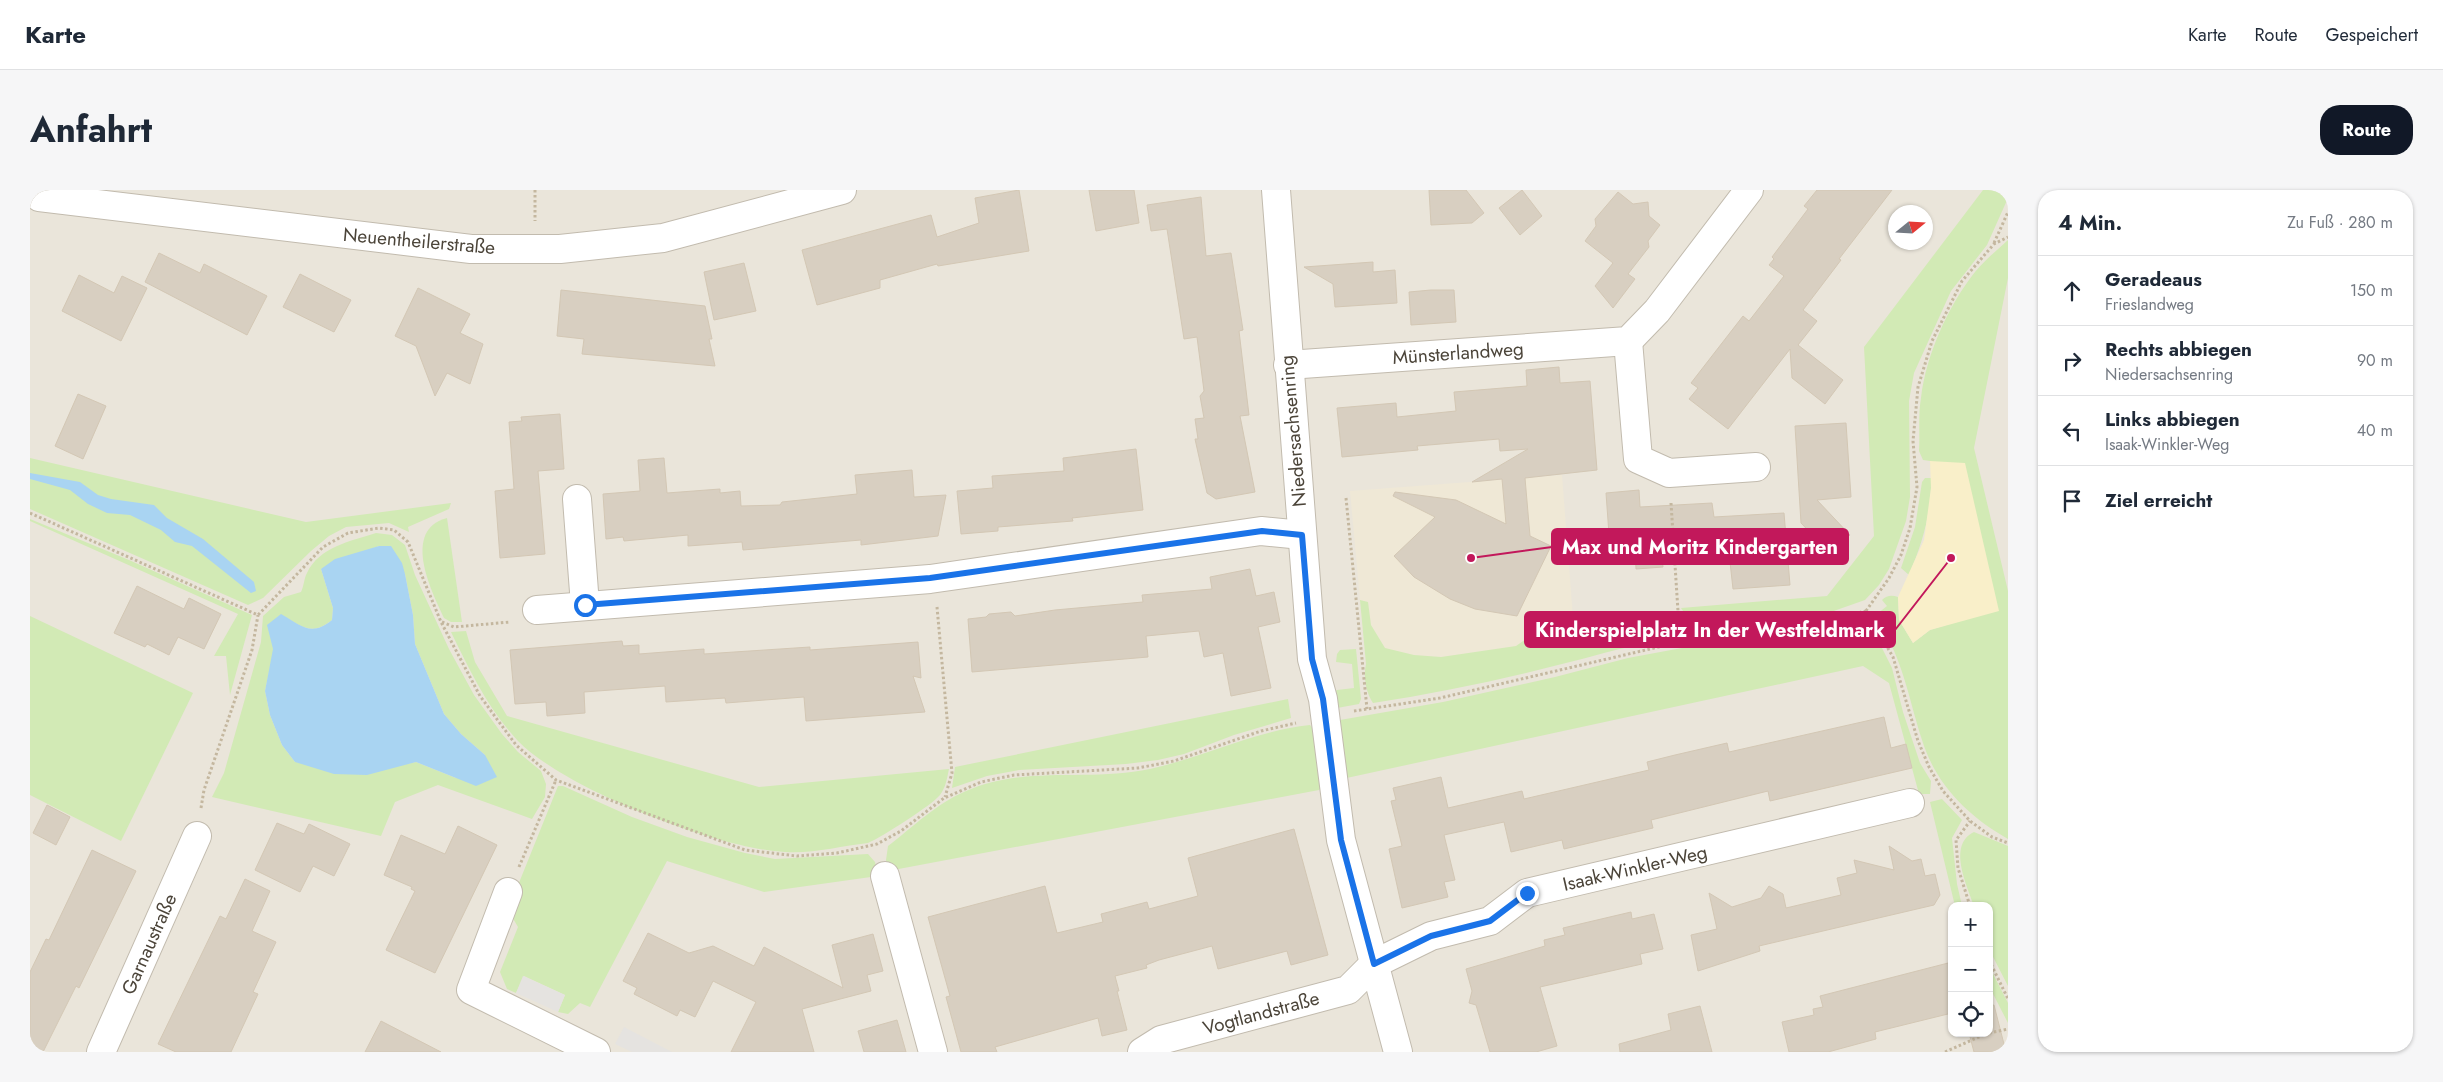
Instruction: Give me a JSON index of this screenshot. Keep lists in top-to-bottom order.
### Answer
{
  "streets": {
    "street": [
      "Neuentheilerstraße",
      "Münsterlandweg",
      "Niedersachsenring",
      "Isaak-Winkler-Weg",
      "Garnaustraße",
      "Vogtlandstraße"
    ]
  },
  "crossings": [
    ["Münsterlandweg", "Niedersachsenring"],
    ["Niedersachsenring", "Isaak-Winkler-Weg"],
    ["Niedersachsenring", "Vogtlandstraße"],
    ["Isaak-Winkler-Weg", "Vogtlandstraße"]
  ],
  "places": ["Max und Moritz Kindergarten", "Kinderspielplatz In der Westfeldmark"],
  "north": "right",
  "page": {
    "header": "Karte",
    "nav": ["Karte", "Route", "Gespeichert"],
    "title": "Anfahrt",
    "buttons": "Route",
    "heading": ["4 Min.", "Zu Fuß · 280 m"],
    "list": [
      ["Geradeaus", "Frieslandweg", "150 m"],
      ["Rechts abbiegen", "Niedersachsenring", "90 m"],
      ["Links abbiegen", "Isaak-Winkler-Weg", "40 m"],
      "Ziel erreicht"
    ],
    "map_buttons": ["+", "−"]
  }
}
